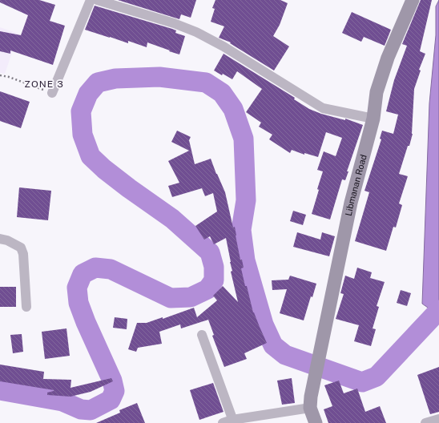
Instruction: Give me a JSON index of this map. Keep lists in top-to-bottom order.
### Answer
{
  "streets": {
    "main road": ["Libmanan Road"]
  },
  "districts": ["ZONE 3"]
}
